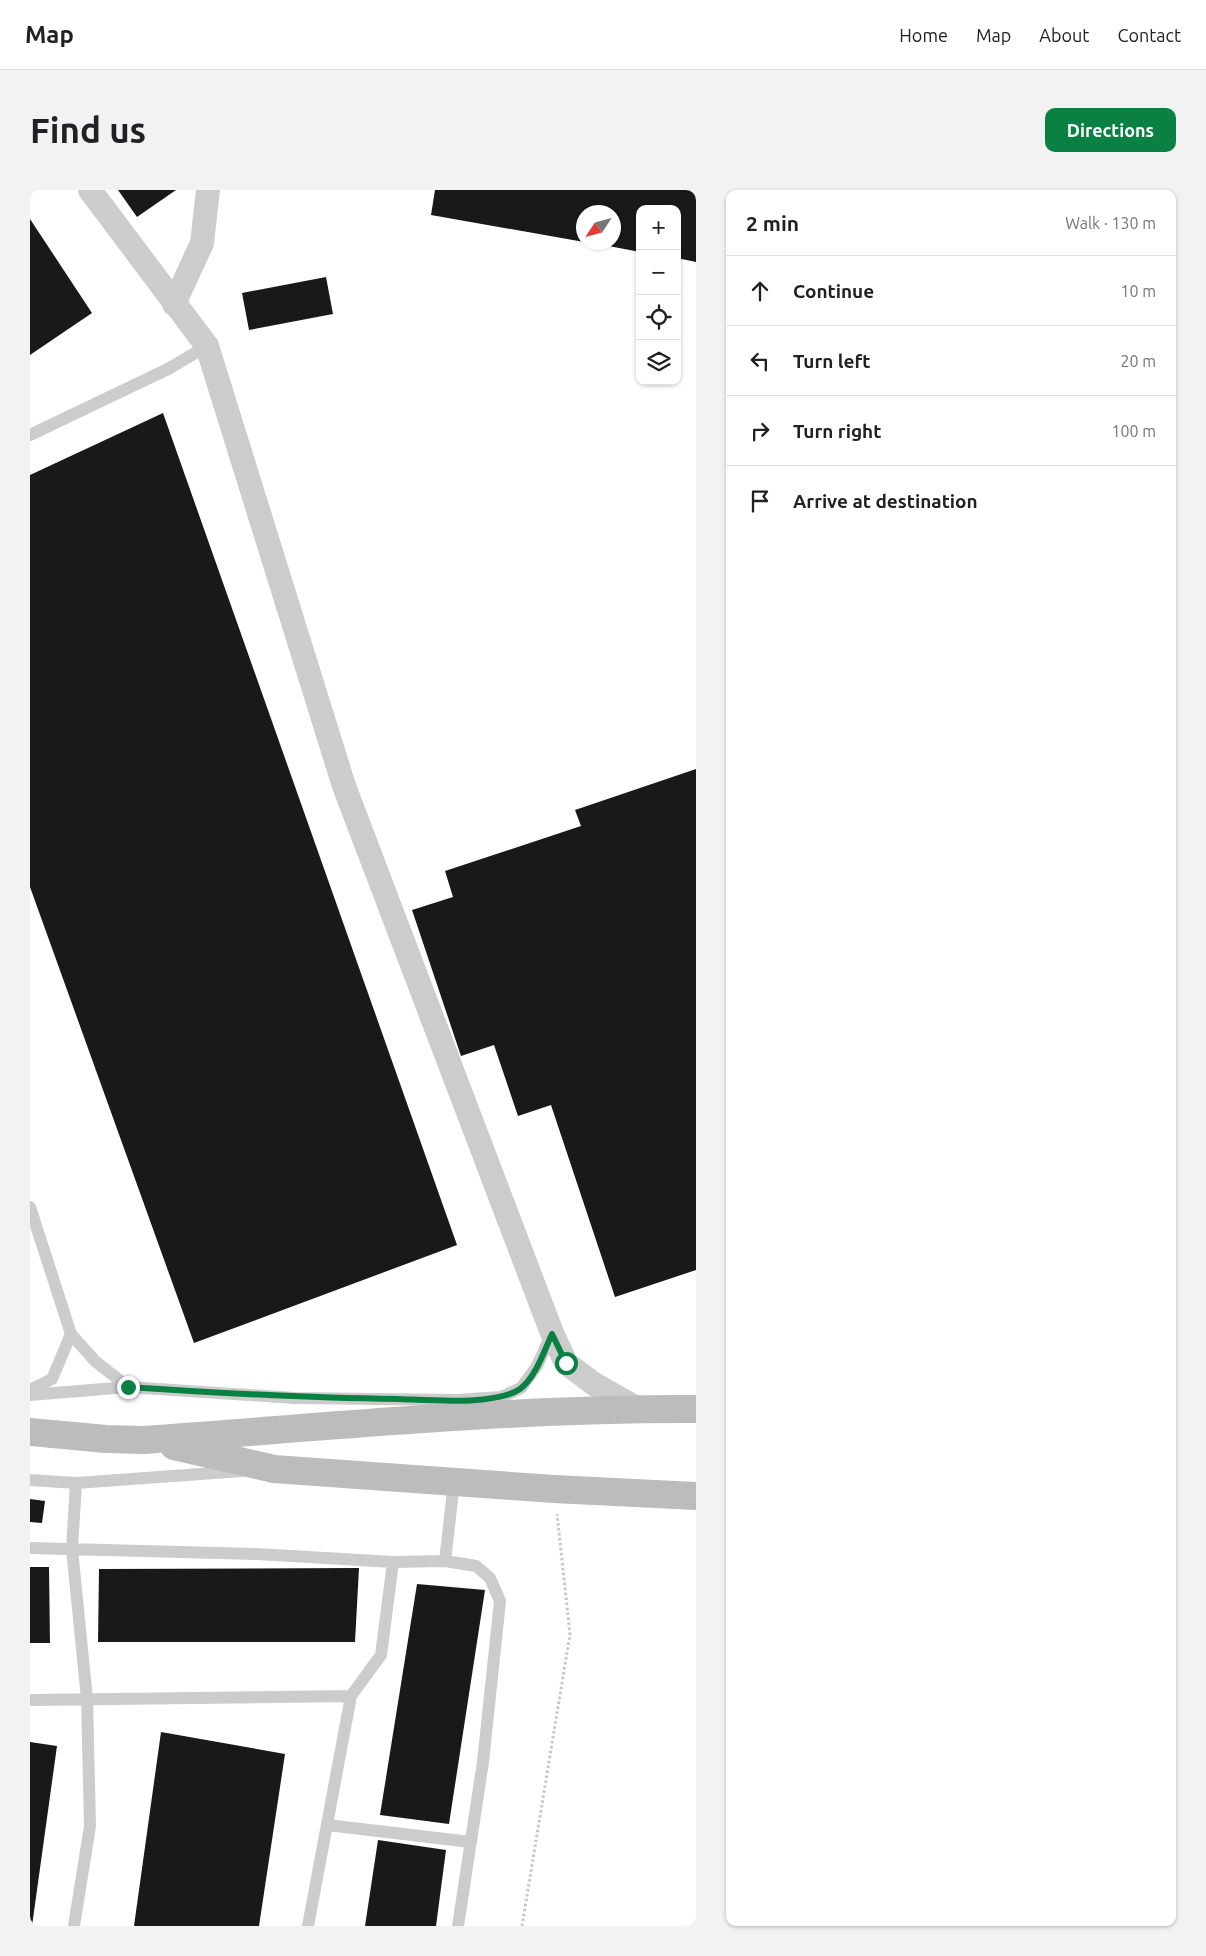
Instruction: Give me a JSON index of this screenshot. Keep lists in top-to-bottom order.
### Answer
{
  "north": "bottom left",
  "page": {
    "header": "Map",
    "nav": [
      "Home",
      "Map",
      "About",
      "Contact"
    ],
    "buttons": "Directions",
    "title": "Find us",
    "heading": ["2 min", "Walk · 130 m"],
    "map_buttons": ["+", "−"],
    "list": [
      ["Continue", "10 m"],
      ["Turn left", "20 m"],
      ["Turn right", "100 m"],
      "Arrive at destination"
    ]
  }
}
